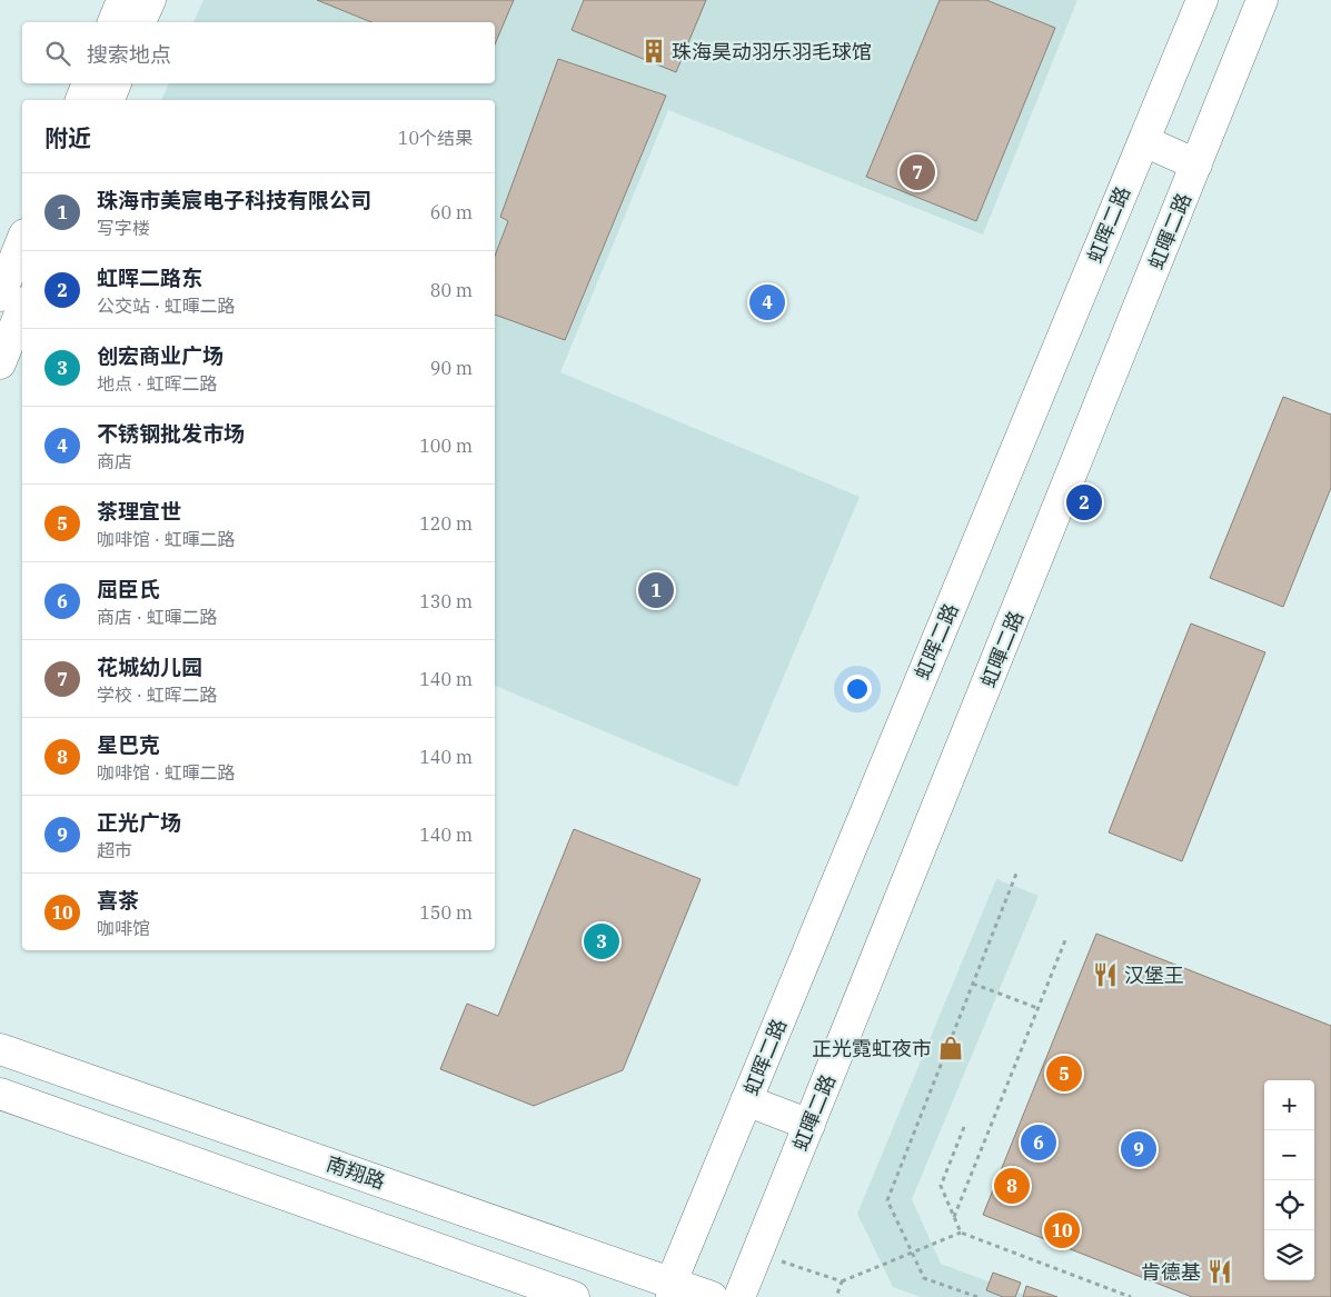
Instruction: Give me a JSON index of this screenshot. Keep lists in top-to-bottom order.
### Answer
{
  "streets": {
    "main road": ["虹晖二路", "虹暉二路", "南翔路"]
  },
  "crossings": [
    ["虹晖二路", "南翔路"]
  ],
  "places": {
    "building": ["珠海昊动羽乐羽毛球馆"],
    "restaurant": ["汉堡王", "肯德基"],
    "shop": ["正光霓虹夜市"]
  },
  "page": {
    "search": "搜索地点",
    "heading": ["附近", "10个结果"],
    "pins": [
      "7",
      "4",
      "2",
      "1",
      "3",
      "5",
      "6",
      "9",
      "8",
      "10"
    ],
    "list": [
      {
        "mark": "1",
        "name": "珠海市美宸电子科技有限公司",
        "note": "写字楼",
        "value": "60 m"
      },
      {
        "mark": "2",
        "name": "虹晖二路东",
        "note": "公交站 · 虹暉二路",
        "value": "80 m"
      },
      {
        "mark": "3",
        "name": "创宏商业广场",
        "note": "地点 · 虹晖二路",
        "value": "90 m"
      },
      {
        "mark": "4",
        "name": "不锈钢批发市场",
        "note": "商店",
        "value": "100 m"
      },
      {
        "mark": "5",
        "name": "茶理宜世",
        "note": "咖啡馆 · 虹暉二路",
        "value": "120 m"
      },
      {
        "mark": "6",
        "name": "屈臣氏",
        "note": "商店 · 虹暉二路",
        "value": "130 m"
      },
      {
        "mark": "7",
        "name": "花城幼儿园",
        "note": "学校 · 虹晖二路",
        "value": "140 m"
      },
      {
        "mark": "8",
        "name": "星巴克",
        "note": "咖啡馆 · 虹暉二路",
        "value": "140 m"
      },
      {
        "mark": "9",
        "name": "正光广场",
        "note": "超市",
        "value": "140 m"
      },
      {
        "mark": "10",
        "name": "喜茶",
        "note": "咖啡馆",
        "value": "150 m"
      }
    ],
    "map_buttons": ["+", "−"]
  }
}
